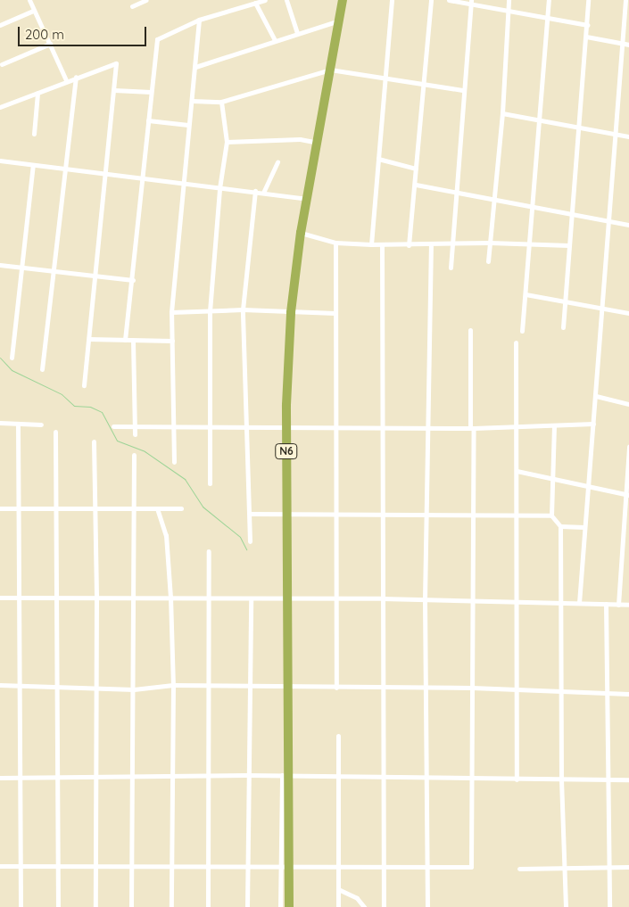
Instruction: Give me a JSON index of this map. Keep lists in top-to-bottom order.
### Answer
{
  "streets": {
    "highway": ["N6"]
  },
  "scale_bar": "200 m"
}
